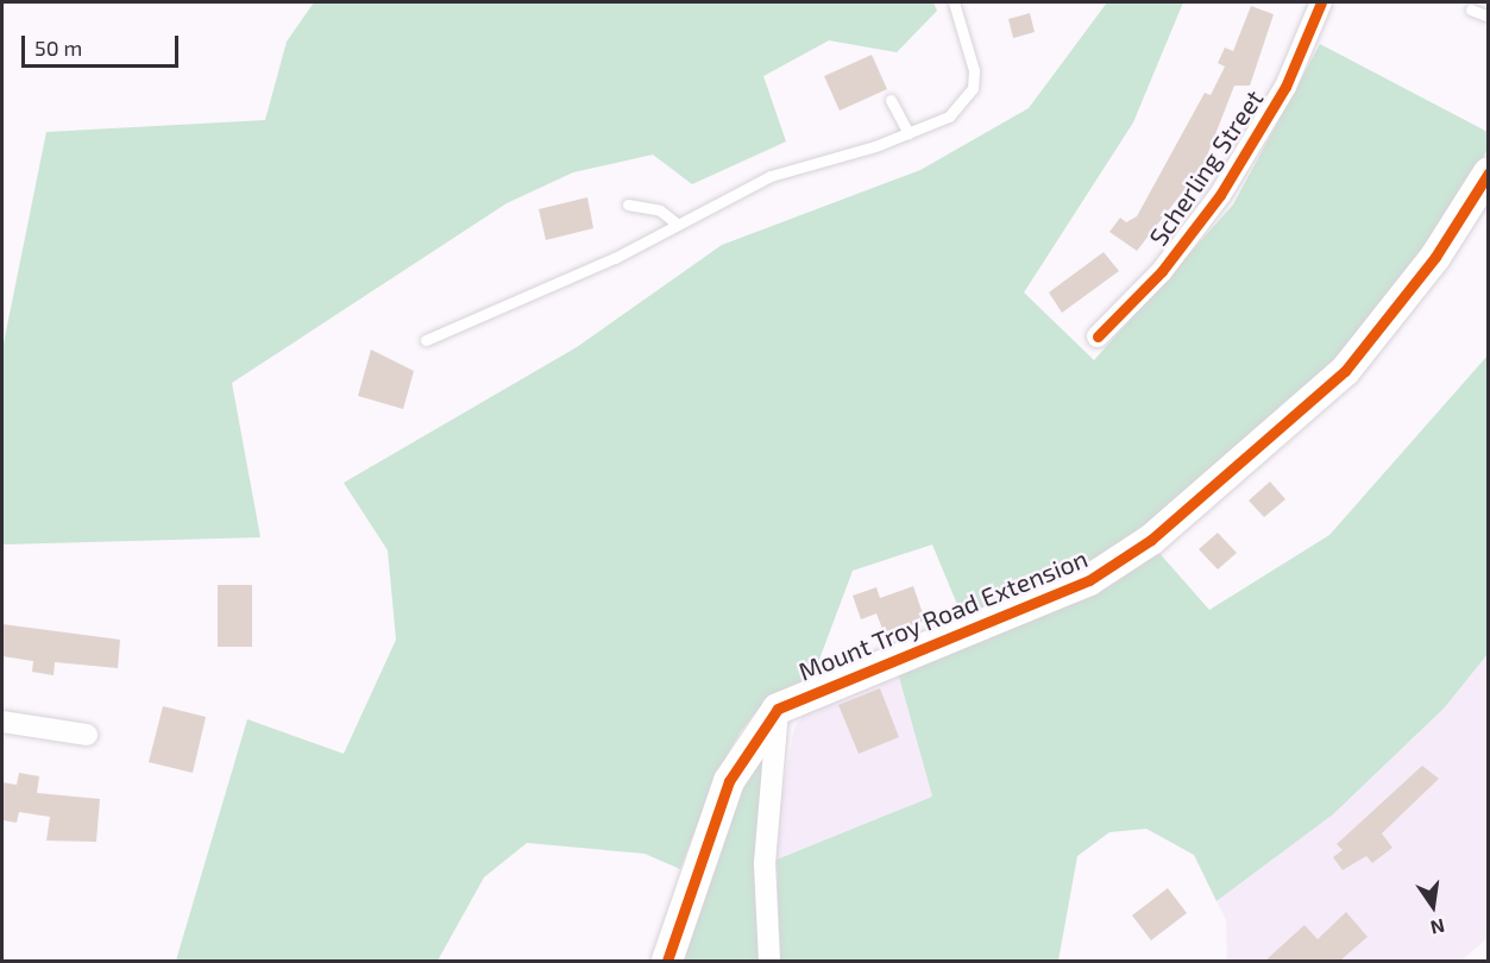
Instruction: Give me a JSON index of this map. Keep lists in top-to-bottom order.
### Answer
{
  "streets": {
    "street": ["Scherling Street", "Mount Troy Road Extension"]
  },
  "scale_bar": "50 m",
  "north": "bottom"
}
